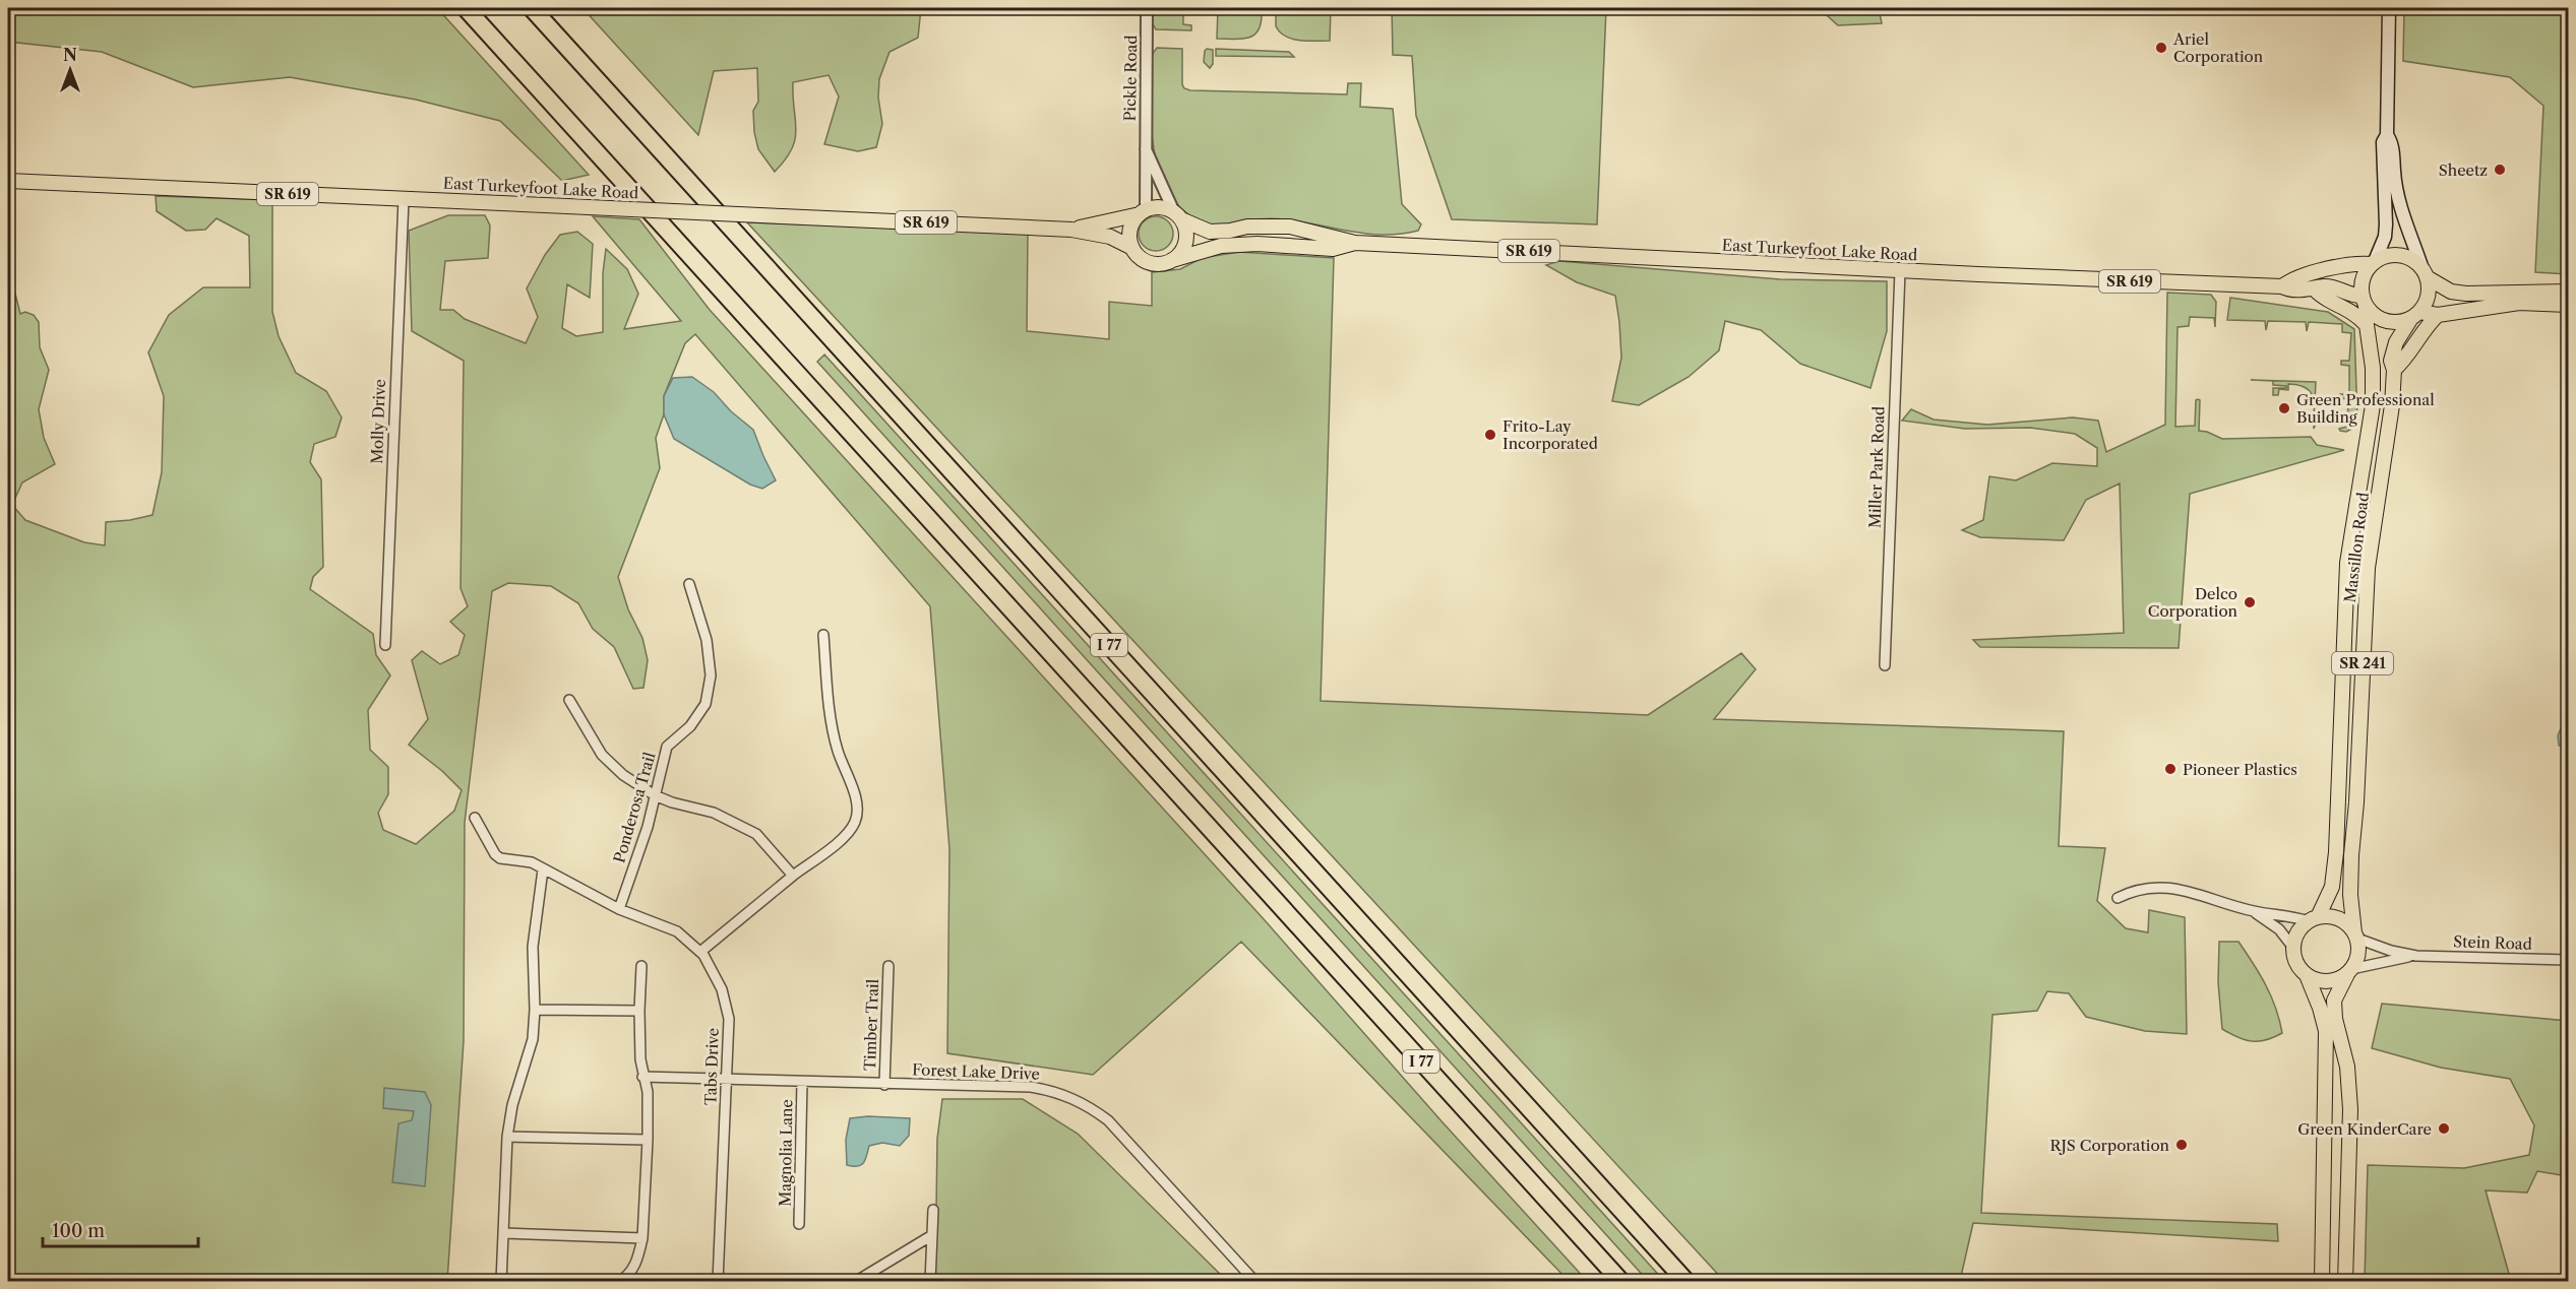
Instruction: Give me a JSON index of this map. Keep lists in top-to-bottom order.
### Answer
{
  "streets": {
    "highway": ["I 77"],
    "main road": [
      "East Turkeyfoot Lake Road",
      "SR 619",
      "Massillon Road",
      "SR 241"
    ],
    "street": [
      "Pickle Road",
      "Molly Drive",
      "Miller Park Road",
      "Ponderosa Trail",
      "Stein Road",
      "Timber Trail",
      "Tabs Drive",
      "Forest Lake Drive",
      "Magnolia Lane"
    ]
  },
  "crossings": [
    ["Pickle Road", "East Turkeyfoot Lake Road"],
    ["East Turkeyfoot Lake Road", "Molly Drive"],
    ["East Turkeyfoot Lake Road", "Miller Park Road"],
    ["East Turkeyfoot Lake Road", "Massillon Road"],
    ["Massillon Road", "SR 241"],
    ["Massillon Road", "Stein Road"],
    ["SR 241", "Stein Road"],
    ["Ponderosa Trail", "Tabs Drive"],
    ["Timber Trail", "Forest Lake Drive"],
    ["Tabs Drive", "Forest Lake Drive"],
    ["Forest Lake Drive", "Magnolia Lane"]
  ],
  "places": [
    "Ariel Corporation",
    "Sheetz",
    "Green Professional Building",
    "Frito-Lay Incorporated",
    "Delco Corporation",
    "Pioneer Plastics",
    "Green KinderCare",
    "RJS Corporation"
  ],
  "scale_bar": "100 m",
  "north": "top"
}
